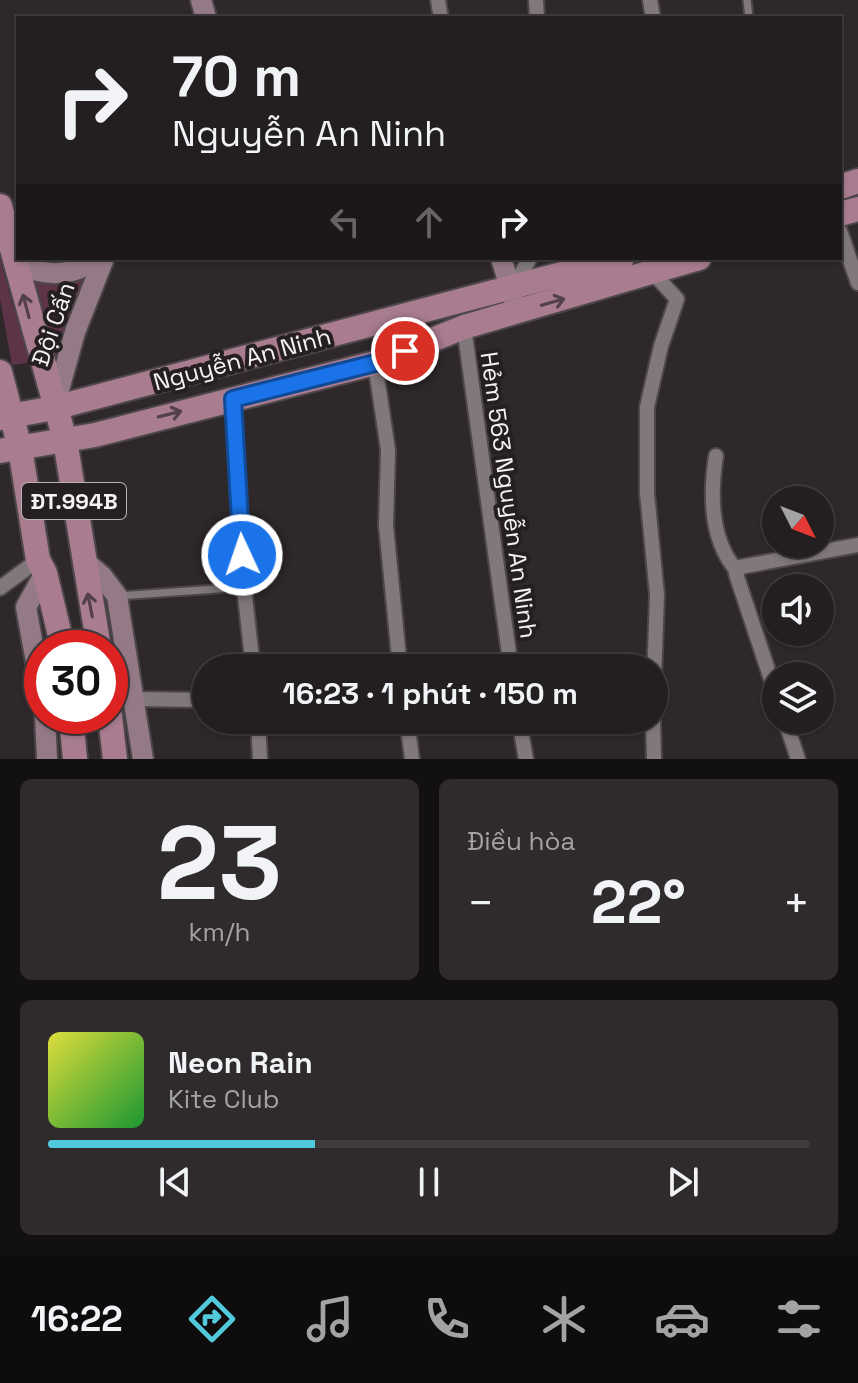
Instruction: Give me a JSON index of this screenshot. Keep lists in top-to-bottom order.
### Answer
{
  "streets": {
    "main road": ["Đội Cấn", "Nguyễn An Ninh", "ĐT.994B"],
    "street": ["Hẻm 563 Nguyễn An Ninh"]
  },
  "crossings": [
    ["Đội Cấn", "Nguyễn An Ninh"],
    ["Đội Cấn", "ĐT.994B"],
    ["Nguyễn An Ninh", "Hẻm 563 Nguyễn An Ninh"],
    ["Nguyễn An Ninh", "ĐT.994B"]
  ],
  "north": "bottom right",
  "page": {
    "turn": ["70 m", "Nguyễn An Ninh"],
    "limit": "30",
    "trip": "16:23 · 1 phút · 150 m",
    "tile": [
      ["23", "km/h"],
      "Điều hòa"
    ],
    "heat": ["−", "22°", "+"],
    "song": ["Neon Rain", "Kite Club"],
    "tabs": "16:22"
  }
}
